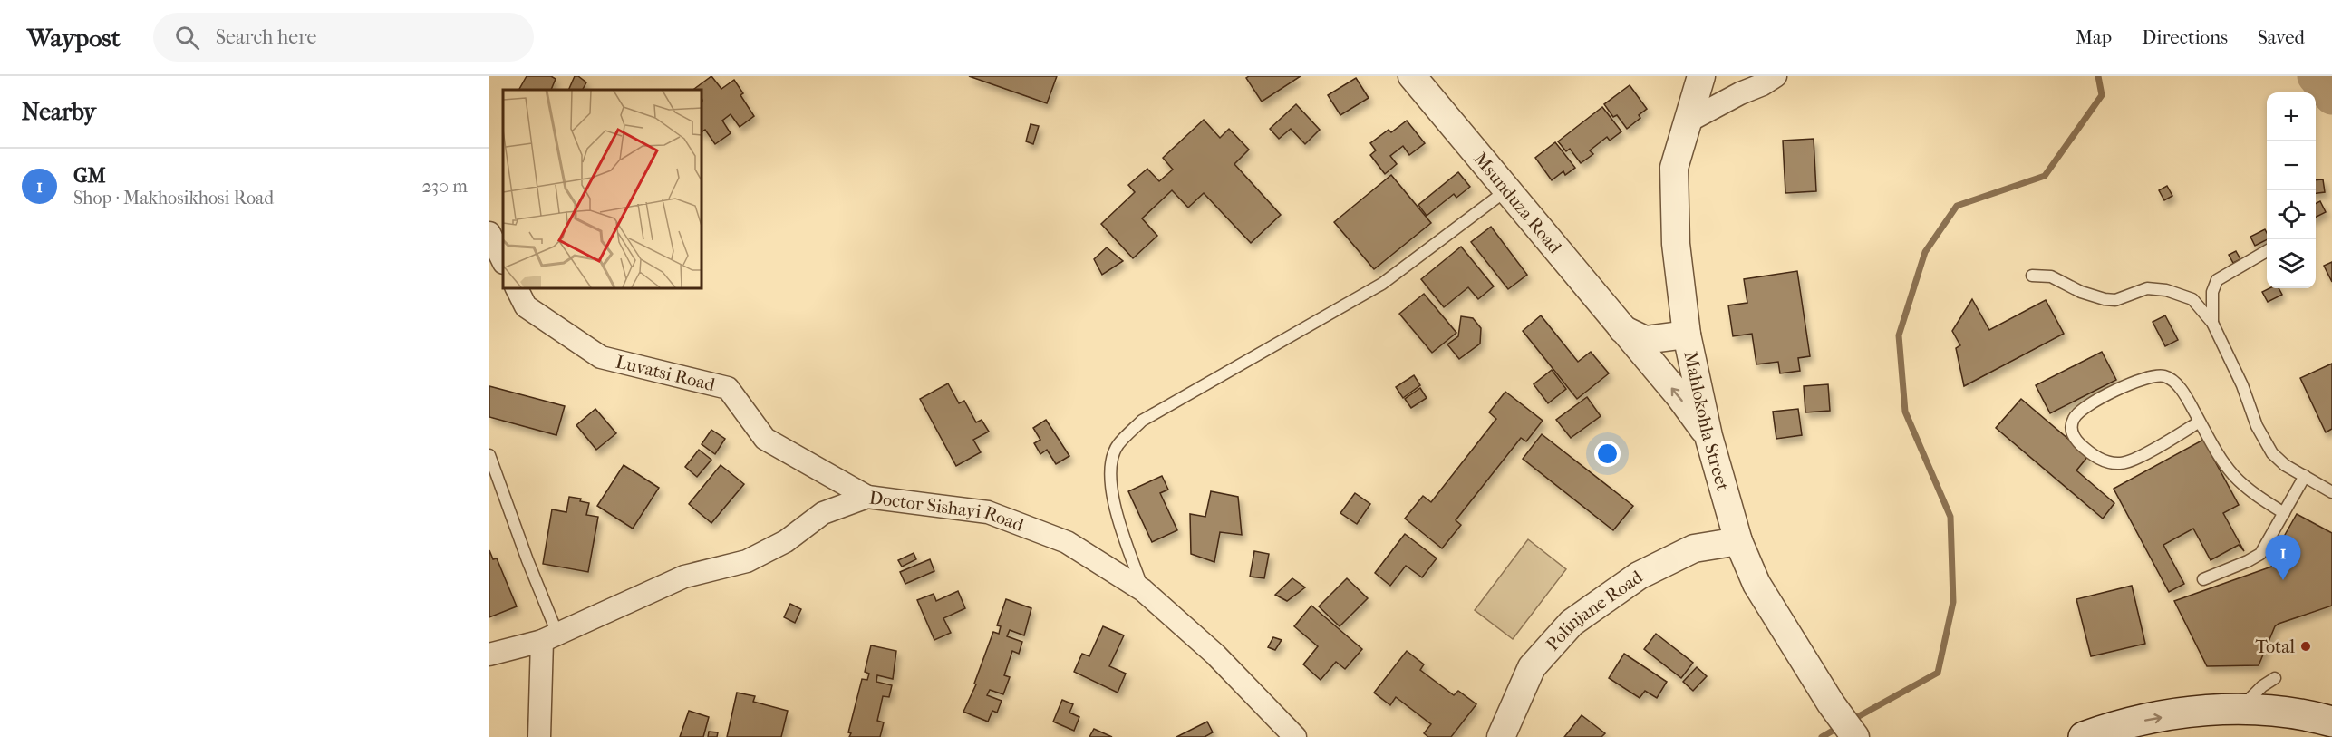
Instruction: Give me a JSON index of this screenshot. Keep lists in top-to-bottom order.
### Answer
{
  "streets": {
    "street": [
      "Msunduza Road",
      "Luvatsi Road",
      "Mahlokohla Street",
      "Doctor Sishayi Road",
      "Polinjane Road"
    ]
  },
  "crossings": [
    ["Msunduza Road", "Mahlokohla Street"],
    ["Luvatsi Road", "Doctor Sishayi Road"],
    ["Mahlokohla Street", "Polinjane Road"]
  ],
  "places": ["Total"],
  "page": {
    "header": "Waypost",
    "search": "Search here",
    "nav": ["Map", "Directions", "Saved"],
    "heading": "Nearby",
    "map_buttons": ["+", "−"],
    "list": [
      {
        "mark": "1",
        "name": "GM",
        "note": "Shop · Makhosikhosi Road",
        "value": "230 m"
      }
    ],
    "pins": "1"
  }
}
